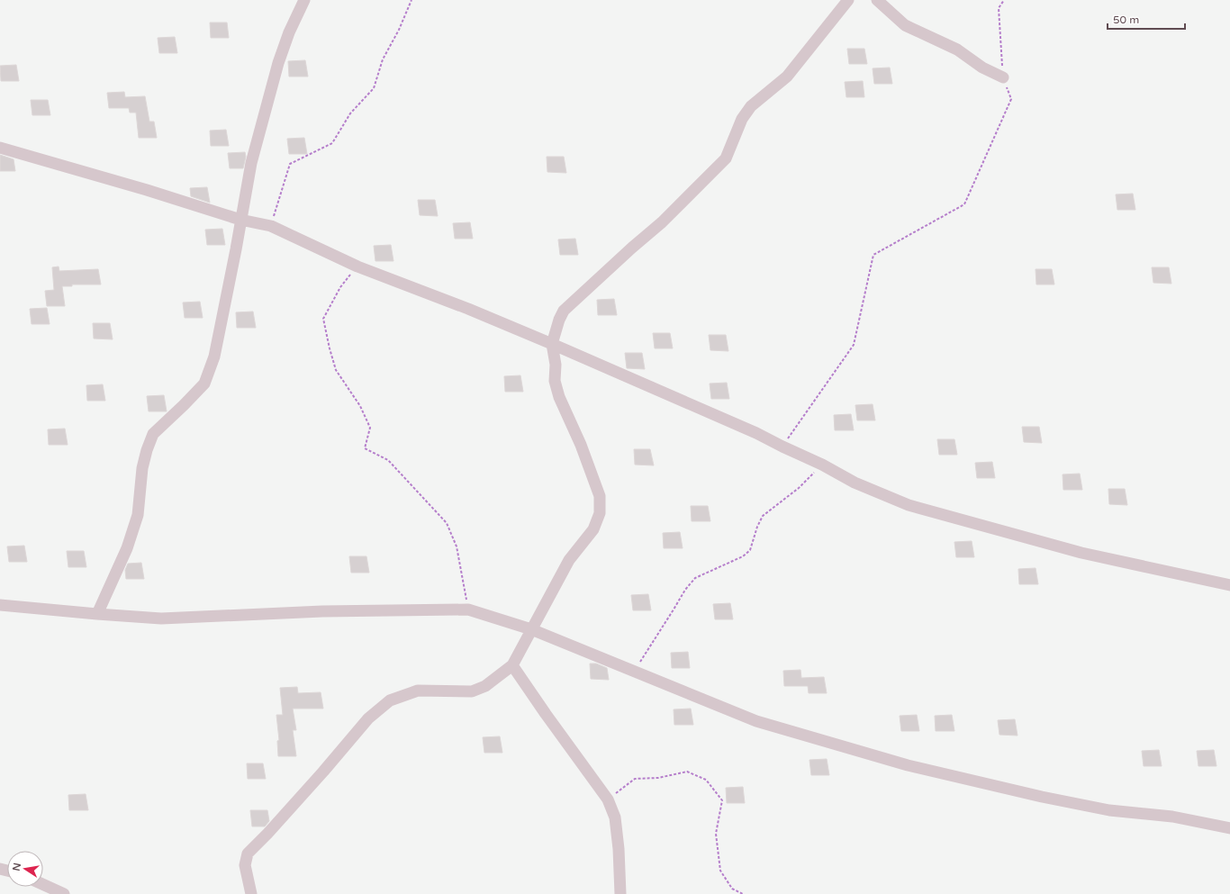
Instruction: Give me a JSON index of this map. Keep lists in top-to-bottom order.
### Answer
{
  "scale_bar": "50 m",
  "north": "left"
}
